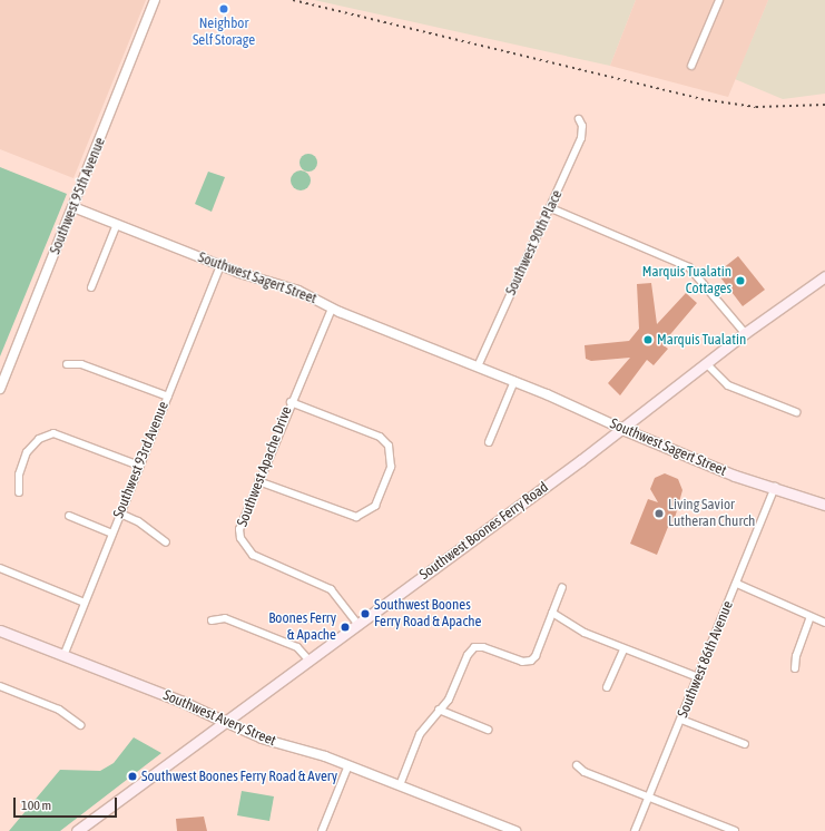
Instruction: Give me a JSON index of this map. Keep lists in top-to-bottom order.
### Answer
{
  "streets": {
    "main road": ["Southwest Sagert Street", "Southwest Boones Ferry Road", "Southwest Avery Street"],
    "street": [
      "Southwest 95th Avenue",
      "Southwest 90th Place",
      "Southwest 93rd Avenue",
      "Southwest Apache Drive",
      "Southwest 86th Avenue"
    ]
  },
  "crossings": [
    ["Southwest 95th Avenue", "Southwest Sagert Street"],
    ["Southwest 90th Place", "Southwest Sagert Street"],
    ["Southwest Sagert Street", "Southwest 93rd Avenue"],
    ["Southwest Sagert Street", "Southwest Apache Drive"],
    ["Southwest Sagert Street", "Southwest Boones Ferry Road"],
    ["Southwest Sagert Street", "Southwest 86th Avenue"],
    ["Southwest 93rd Avenue", "Southwest Avery Street"],
    ["Southwest Apache Drive", "Southwest Boones Ferry Road"],
    ["Southwest Boones Ferry Road", "Southwest Avery Street"]
  ],
  "places": [
    "Neighbor Self Storage",
    "Marquis Tualatin Cottages",
    "Marquis Tualatin",
    "Living Savior Lutheran Church",
    "Southwest Boones Ferry Road & Apache",
    "Boones Ferry & Apache",
    "Southwest Boones Ferry Road & Avery"
  ],
  "scale_bar": "100 m"
}
